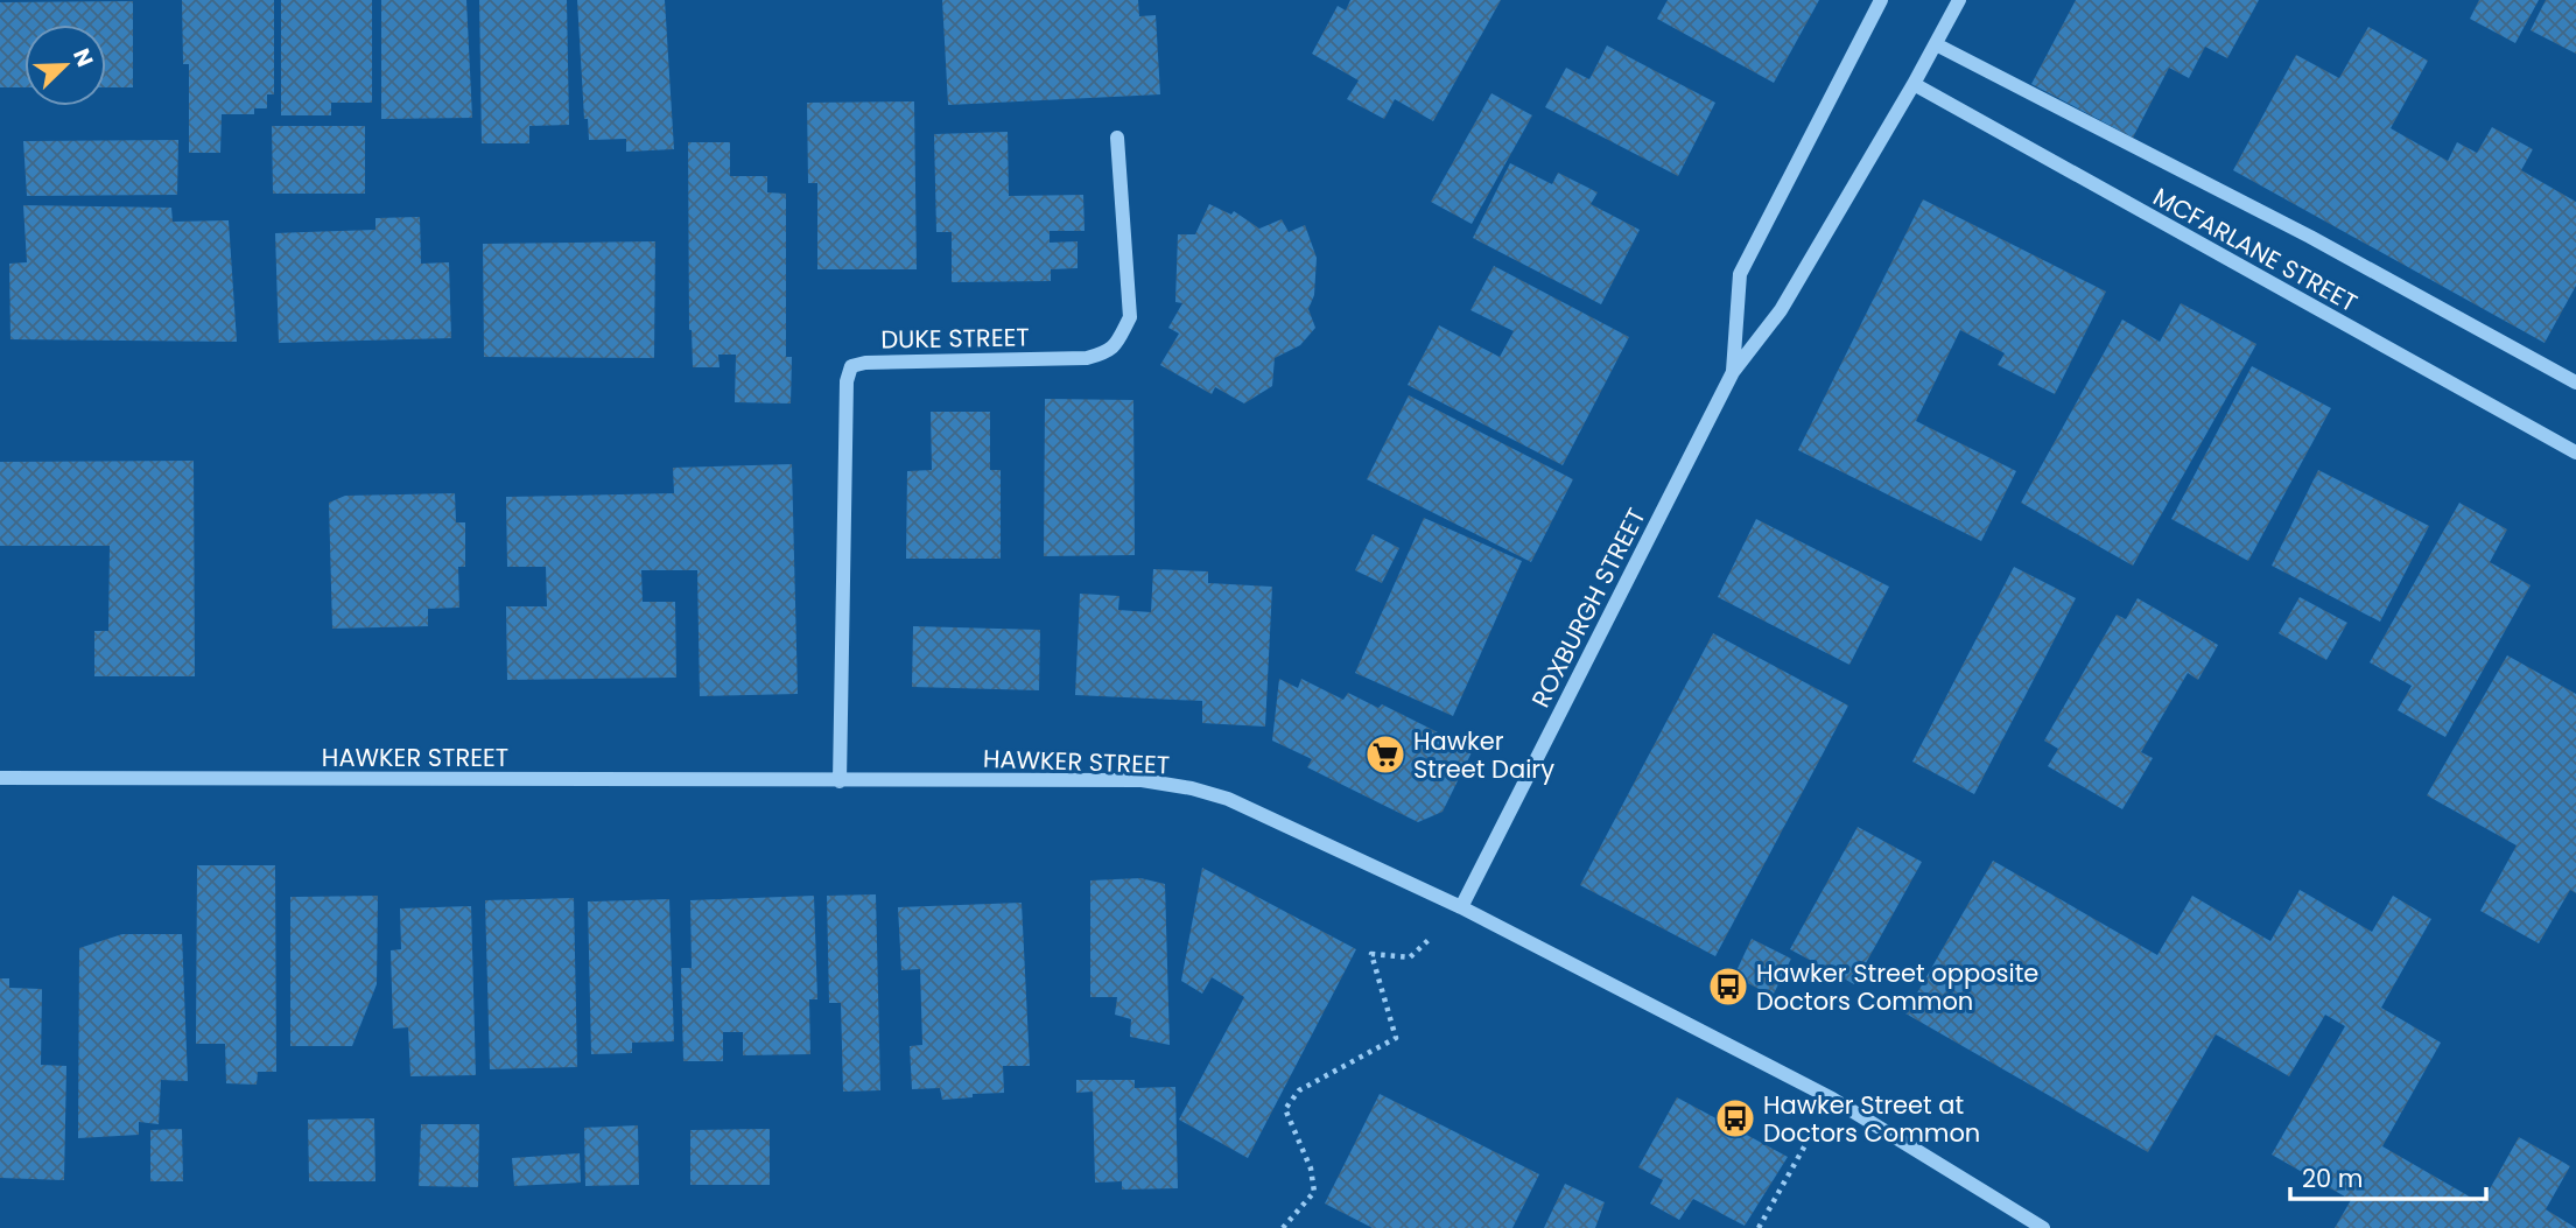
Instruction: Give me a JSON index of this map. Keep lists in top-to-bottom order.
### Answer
{
  "streets": {
    "street": [
      "MCFARLANE STREET",
      "DUKE STREET",
      "ROXBURGH STREET",
      "HAWKER STREET"
    ]
  },
  "crossings": [
    ["MCFARLANE STREET", "ROXBURGH STREET"],
    ["DUKE STREET", "HAWKER STREET"],
    ["ROXBURGH STREET", "HAWKER STREET"]
  ],
  "places": {
    "supermarket": ["Hawker Street Dairy"],
    "bus stop": ["Hawker Street opposite Doctors Common", "Hawker Street at Doctors Common"]
  },
  "scale_bar": "20 m",
  "north": "top right"
}
